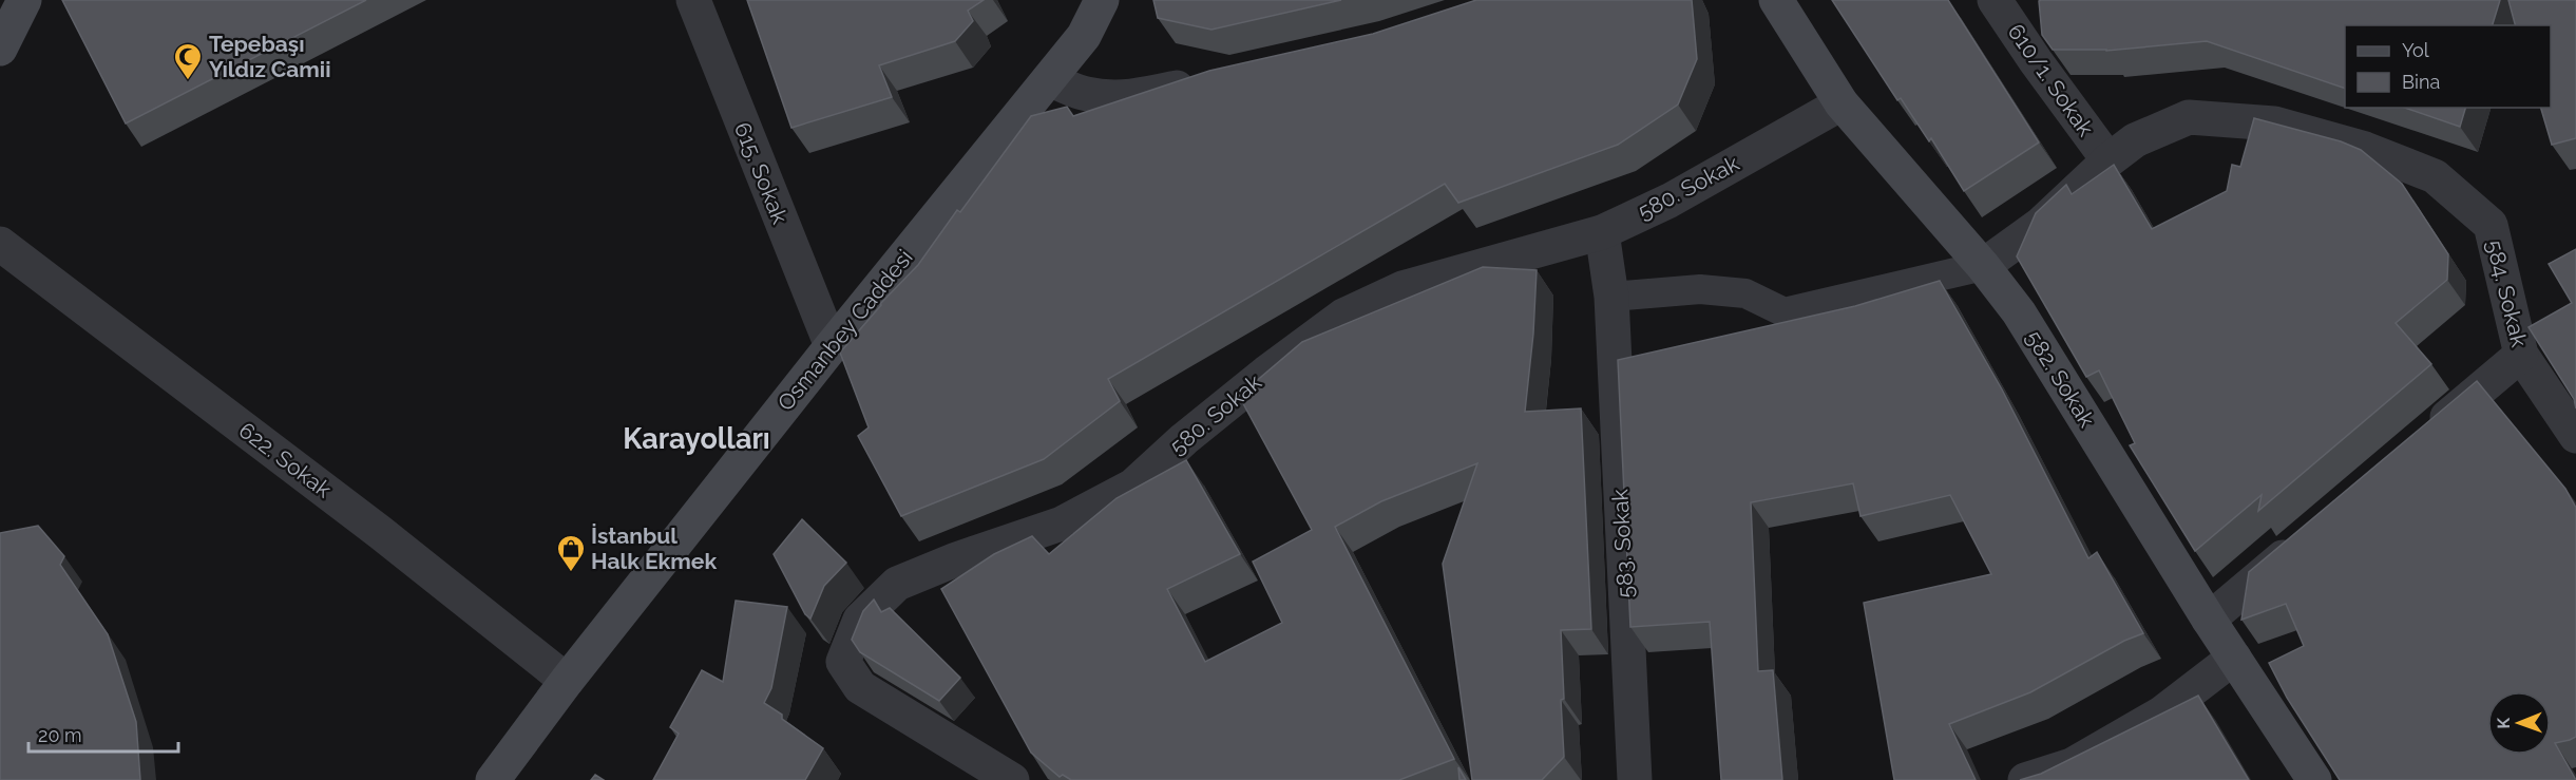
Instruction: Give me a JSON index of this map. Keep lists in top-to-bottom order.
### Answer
{
  "streets": {
    "street": [
      "610/1. Sokak",
      "615. Sokak",
      "580. Sokak",
      "584. Sokak",
      "Osmanbey Caddesi",
      "582. Sokak",
      "622. Sokak",
      "583. Sokak"
    ]
  },
  "crossings": [
    ["610/1. Sokak", "584. Sokak"],
    ["615. Sokak", "Osmanbey Caddesi"],
    ["580. Sokak", "582. Sokak"],
    ["580. Sokak", "583. Sokak"],
    ["584. Sokak", "582. Sokak"],
    ["Osmanbey Caddesi", "622. Sokak"]
  ],
  "districts": ["Karayolları"],
  "places": {
    "mosque": ["Tepebaşı Yıldız Camii"],
    "shop": ["İstanbul Halk Ekmek"]
  },
  "legend": ["Yol", "Bina"],
  "scale_bar": "20 m",
  "north": "left"
}
